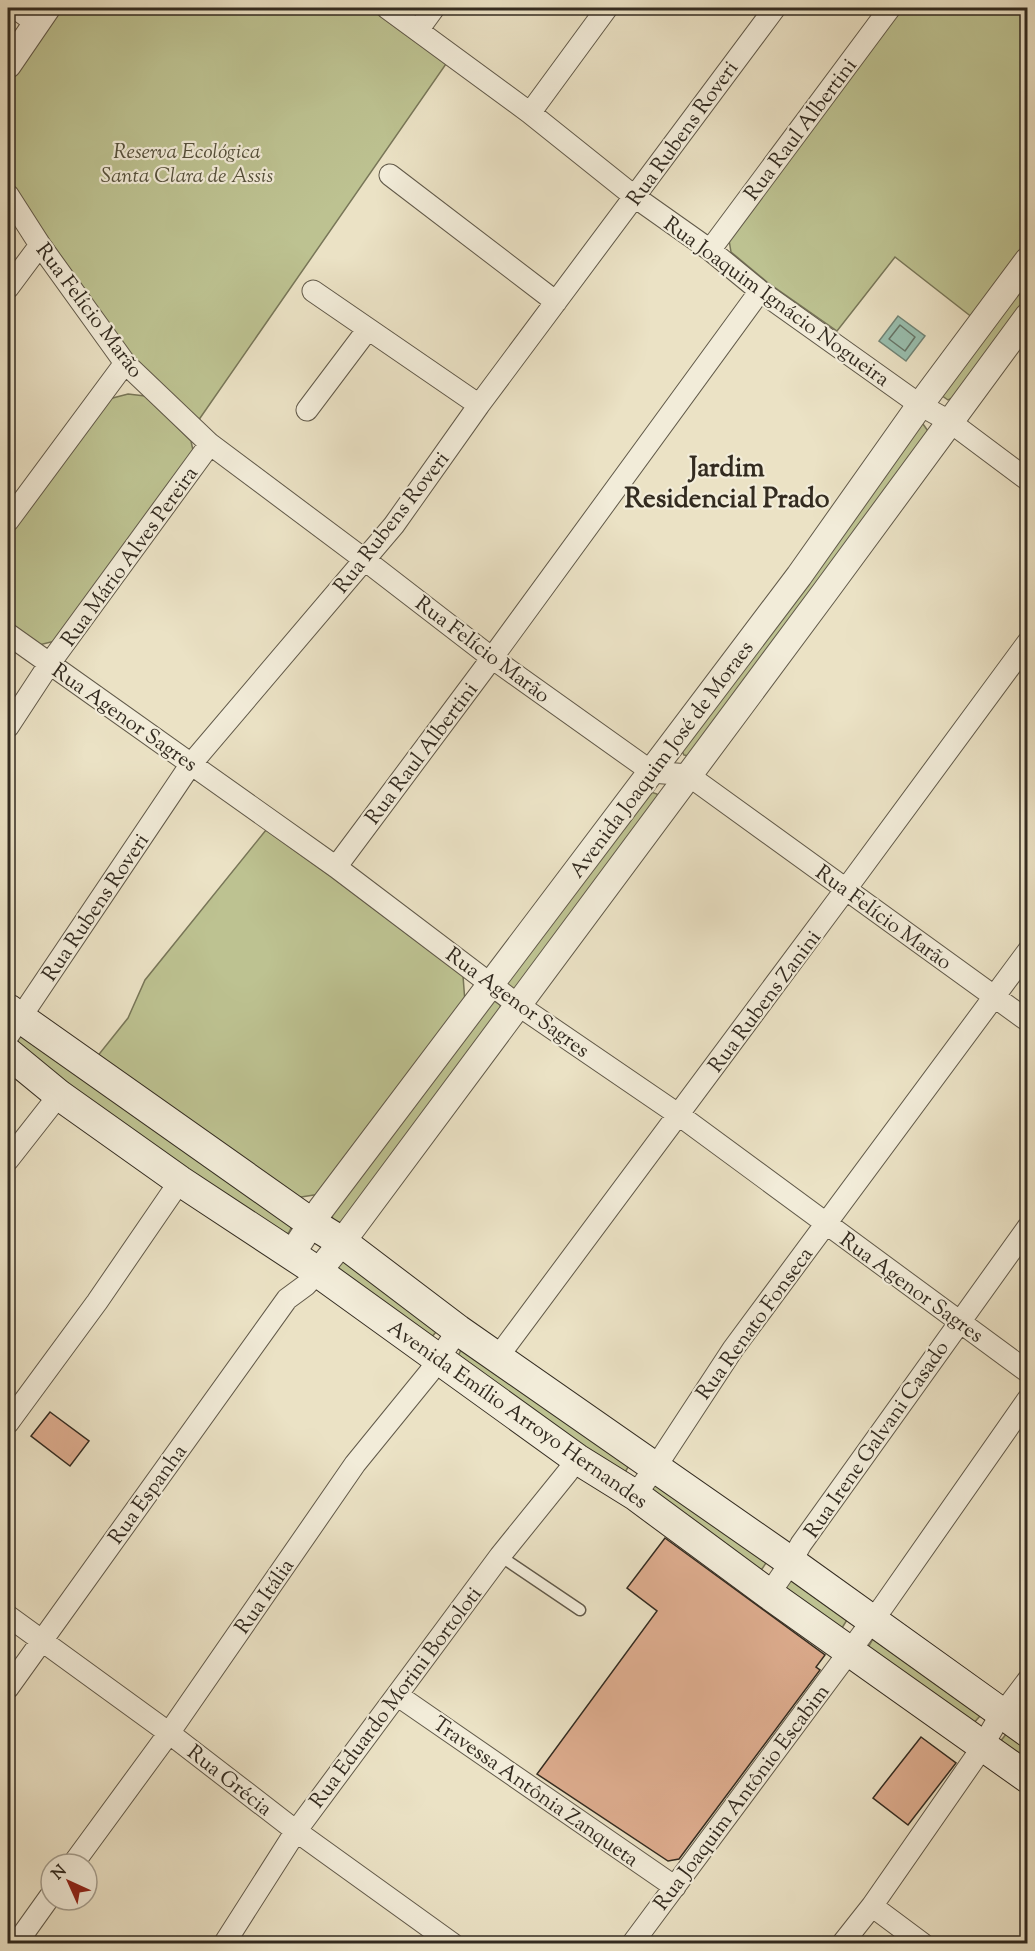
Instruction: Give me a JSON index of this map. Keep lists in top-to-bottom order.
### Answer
{
  "streets": {
    "main road": ["Avenida Emílio Arroyo Hernandes"],
    "street": [
      "Rua Raul Albertini",
      "Rua Rubens Roveri",
      "Rua Joaquim Ignácio Nogueira",
      "Rua Felício Marão",
      "Rua Mário Alves Pereira",
      "Rua Agenor Sagres",
      "Avenida Joaquim José de Moraes",
      "Rua Rubens Zanini",
      "Rua Renato Fonseca",
      "Rua Irene Galvani Casado",
      "Rua Espanha",
      "Rua Itália",
      "Rua Eduardo Morini Bortoloti",
      "Rua Grécia",
      "Travessa Antônia Zanqueta",
      "Rua Joaquim Antônio Escabim"
    ]
  },
  "crossings": [
    ["Rua Raul Albertini", "Rua Joaquim Ignácio Nogueira"],
    ["Rua Raul Albertini", "Rua Felício Marão"],
    ["Rua Raul Albertini", "Rua Agenor Sagres"],
    ["Rua Rubens Roveri", "Rua Joaquim Ignácio Nogueira"],
    ["Rua Rubens Roveri", "Rua Felício Marão"],
    ["Rua Rubens Roveri", "Rua Agenor Sagres"],
    ["Rua Rubens Roveri", "Avenida Emílio Arroyo Hernandes"],
    ["Rua Joaquim Ignácio Nogueira", "Avenida Joaquim José de Moraes"],
    ["Rua Felício Marão", "Rua Mário Alves Pereira"],
    ["Rua Felício Marão", "Avenida Joaquim José de Moraes"],
    ["Rua Felício Marão", "Rua Rubens Zanini"],
    ["Rua Felício Marão", "Rua Renato Fonseca"],
    ["Rua Mário Alves Pereira", "Rua Agenor Sagres"],
    ["Rua Agenor Sagres", "Avenida Joaquim José de Moraes"],
    ["Rua Agenor Sagres", "Rua Rubens Zanini"],
    ["Rua Agenor Sagres", "Rua Renato Fonseca"],
    ["Rua Agenor Sagres", "Rua Irene Galvani Casado"],
    ["Avenida Joaquim José de Moraes", "Avenida Emílio Arroyo Hernandes"],
    ["Avenida Joaquim José de Moraes", "Rua Espanha"],
    ["Rua Rubens Zanini", "Avenida Emílio Arroyo Hernandes"],
    ["Rua Renato Fonseca", "Avenida Emílio Arroyo Hernandes"],
    ["Avenida Emílio Arroyo Hernandes", "Rua Irene Galvani Casado"],
    ["Avenida Emílio Arroyo Hernandes", "Rua Espanha"],
    ["Avenida Emílio Arroyo Hernandes", "Rua Itália"],
    ["Avenida Emílio Arroyo Hernandes", "Rua Eduardo Morini Bortoloti"],
    ["Avenida Emílio Arroyo Hernandes", "Rua Joaquim Antônio Escabim"],
    ["Rua Espanha", "Rua Grécia"],
    ["Rua Itália", "Rua Grécia"],
    ["Rua Eduardo Morini Bortoloti", "Rua Grécia"],
    ["Rua Eduardo Morini Bortoloti", "Travessa Antônia Zanqueta"],
    ["Travessa Antônia Zanqueta", "Rua Joaquim Antônio Escabim"]
  ],
  "districts": ["Jardim Residencial Prado"],
  "parks": ["Reserva Ecológica Santa Clara de Assis"],
  "north": "top left"
}
